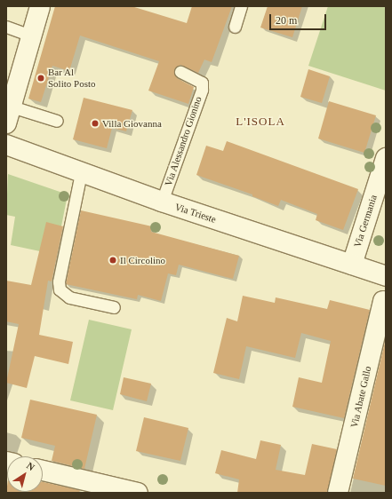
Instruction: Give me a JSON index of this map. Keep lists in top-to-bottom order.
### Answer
{
  "streets": {
    "street": ["Via Trieste", "Via Germania", "Via Abate Gallo"],
    "lane": ["Via Alessandro Gionino"]
  },
  "crossings": [
    ["Via Alessandro Gionino", "Via Trieste"],
    ["Via Trieste", "Via Germania"]
  ],
  "districts": ["L'ISOLA"],
  "places": ["Bar Al Solito Posto", "Villa Giovanna", "Il Circolino"],
  "scale_bar": "20 m",
  "north": "top right"
}
